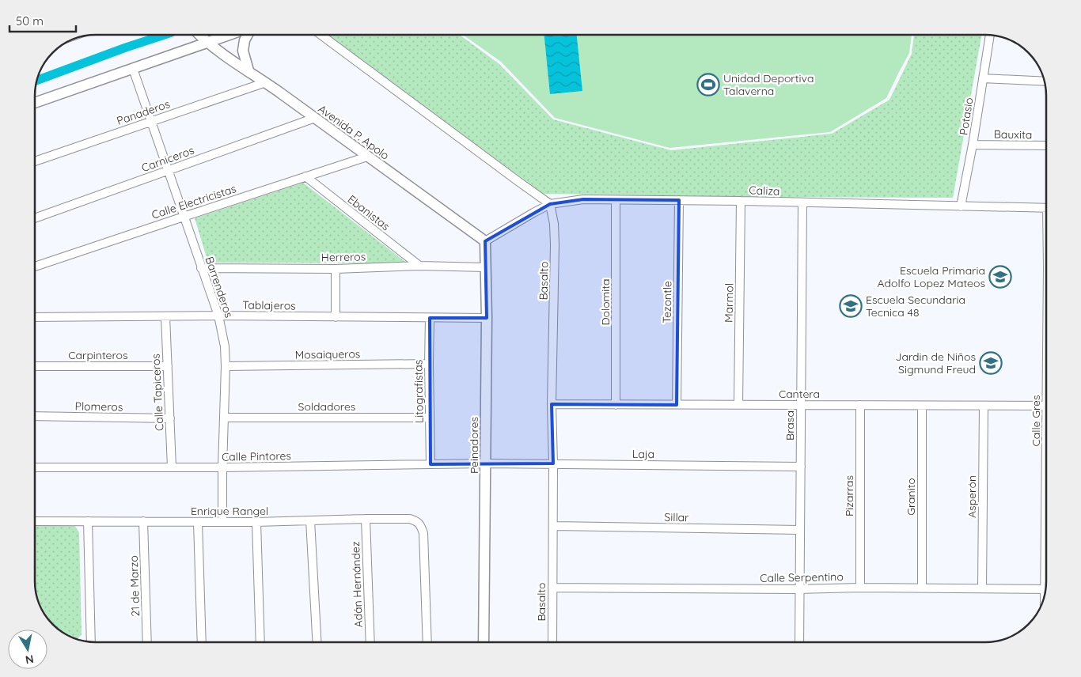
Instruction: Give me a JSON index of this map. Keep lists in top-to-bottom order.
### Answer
{
  "streets": {
    "street": [
      "Panaderos",
      "Potasio",
      "Avenida P. Apolo",
      "Bauxita",
      "Carniceros",
      "Caliza",
      "Calle Electricistas",
      "Ebanistas",
      "Herreros",
      "Basalto",
      "Barrenderos",
      "Dolomita",
      "Tezontle",
      "Marmol",
      "Tablajeros",
      "Mosaiqueros",
      "Carpinteros",
      "Litografistas",
      "Calle Tapiceros",
      "Cantera",
      "Plomeros",
      "Soldadores",
      "Brasa",
      "Peinadores",
      "Laja",
      "Calle Pintores",
      "Pizarras",
      "Granito",
      "Asperón",
      "Enrique Rangel",
      "Sillar",
      "Calle Serpentino",
      "Adán Hernández",
      "21 de Marzo"
    ]
  },
  "crossings": [
    ["Panaderos", "Avenida P. Apolo"],
    ["Panaderos", "Barrenderos"],
    ["Potasio", "Bauxita"],
    ["Potasio", "Caliza"],
    ["Avenida P. Apolo", "Carniceros"],
    ["Avenida P. Apolo", "Caliza"],
    ["Avenida P. Apolo", "Calle Electricistas"],
    ["Avenida P. Apolo", "Peinadores"],
    ["Carniceros", "Barrenderos"],
    ["Caliza", "Basalto"],
    ["Caliza", "Dolomita"],
    ["Caliza", "Tezontle"],
    ["Caliza", "Marmol"],
    ["Caliza", "Brasa"],
    ["Caliza", "Peinadores"],
    ["Calle Electricistas", "Ebanistas"],
    ["Calle Electricistas", "Barrenderos"],
    ["Ebanistas", "Herreros"],
    ["Herreros", "Barrenderos"],
    ["Herreros", "Peinadores"],
    ["Basalto", "Cantera"],
    ["Basalto", "Laja"],
    ["Basalto", "Sillar"],
    ["Basalto", "Calle Serpentino"],
    ["Barrenderos", "Tablajeros"],
    ["Barrenderos", "Mosaiqueros"],
    ["Barrenderos", "Soldadores"],
    ["Barrenderos", "Calle Pintores"],
    ["Barrenderos", "Enrique Rangel"],
    ["Dolomita", "Cantera"],
    ["Tezontle", "Cantera"],
    ["Marmol", "Cantera"],
    ["Tablajeros", "Litografistas"],
    ["Tablajeros", "Calle Tapiceros"],
    ["Tablajeros", "Peinadores"],
    ["Mosaiqueros", "Litografistas"],
    ["Carpinteros", "Calle Tapiceros"],
    ["Litografistas", "Soldadores"],
    ["Litografistas", "Calle Pintores"],
    ["Calle Tapiceros", "Plomeros"],
    ["Calle Tapiceros", "Calle Pintores"],
    ["Cantera", "Brasa"],
    ["Cantera", "Pizarras"],
    ["Cantera", "Granito"],
    ["Cantera", "Asperón"],
    ["Brasa", "Laja"],
    ["Brasa", "Sillar"],
    ["Brasa", "Calle Serpentino"],
    ["Peinadores", "Laja"],
    ["Peinadores", "Calle Pintores"],
    ["Laja", "Calle Pintores"],
    ["Pizarras", "Calle Serpentino"],
    ["Granito", "Calle Serpentino"],
    ["Asperón", "Calle Serpentino"],
    ["Enrique Rangel", "Adán Hernández"],
    ["Enrique Rangel", "21 de Marzo"]
  ],
  "places": {
    "sports": ["Unidad Deportiva Talaverna"],
    "school or university": ["Escuela Primaria Adolfo Lopez Mateos", "Escuela Secundaria Tecnica 48", "Jardin de Niños Sigmund Freud"]
  },
  "scale_bar": "50 m",
  "north": "bottom"
}
